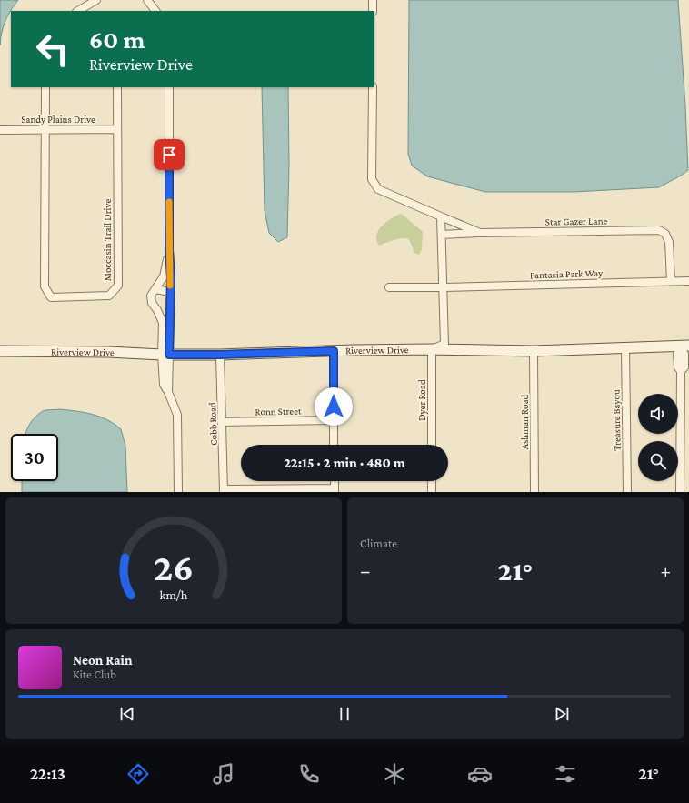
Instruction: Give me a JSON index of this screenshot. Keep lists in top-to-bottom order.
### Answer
{
  "streets": {
    "street": [
      "Sandy Plains Drive",
      "Star Gazer Lane",
      "Moccasin Trail Drive",
      "Fantasia Park Way",
      "Riverview Drive",
      "Dyer Road",
      "Ronn Street",
      "Treasure Bayou",
      "Ashman Road",
      "Cobb Road"
    ]
  },
  "crossings": [
    ["Sandy Plains Drive", "Moccasin Trail Drive"],
    ["Star Gazer Lane", "Fantasia Park Way"],
    ["Riverview Drive", "Dyer Road"],
    ["Riverview Drive", "Treasure Bayou"],
    ["Riverview Drive", "Ashman Road"],
    ["Riverview Drive", "Cobb Road"],
    ["Ronn Street", "Cobb Road"]
  ],
  "page": {
    "turn": ["60 m", "Riverview Drive"],
    "limit": "30",
    "trip": "22:15 · 2 min · 480 m",
    "tile": "Climate",
    "heat": ["−", "21°", "+"],
    "song": ["Neon Rain", "Kite Club"],
    "tabs": ["22:13", "21°"],
    "gauge": ["26", "km/h"]
  }
}
